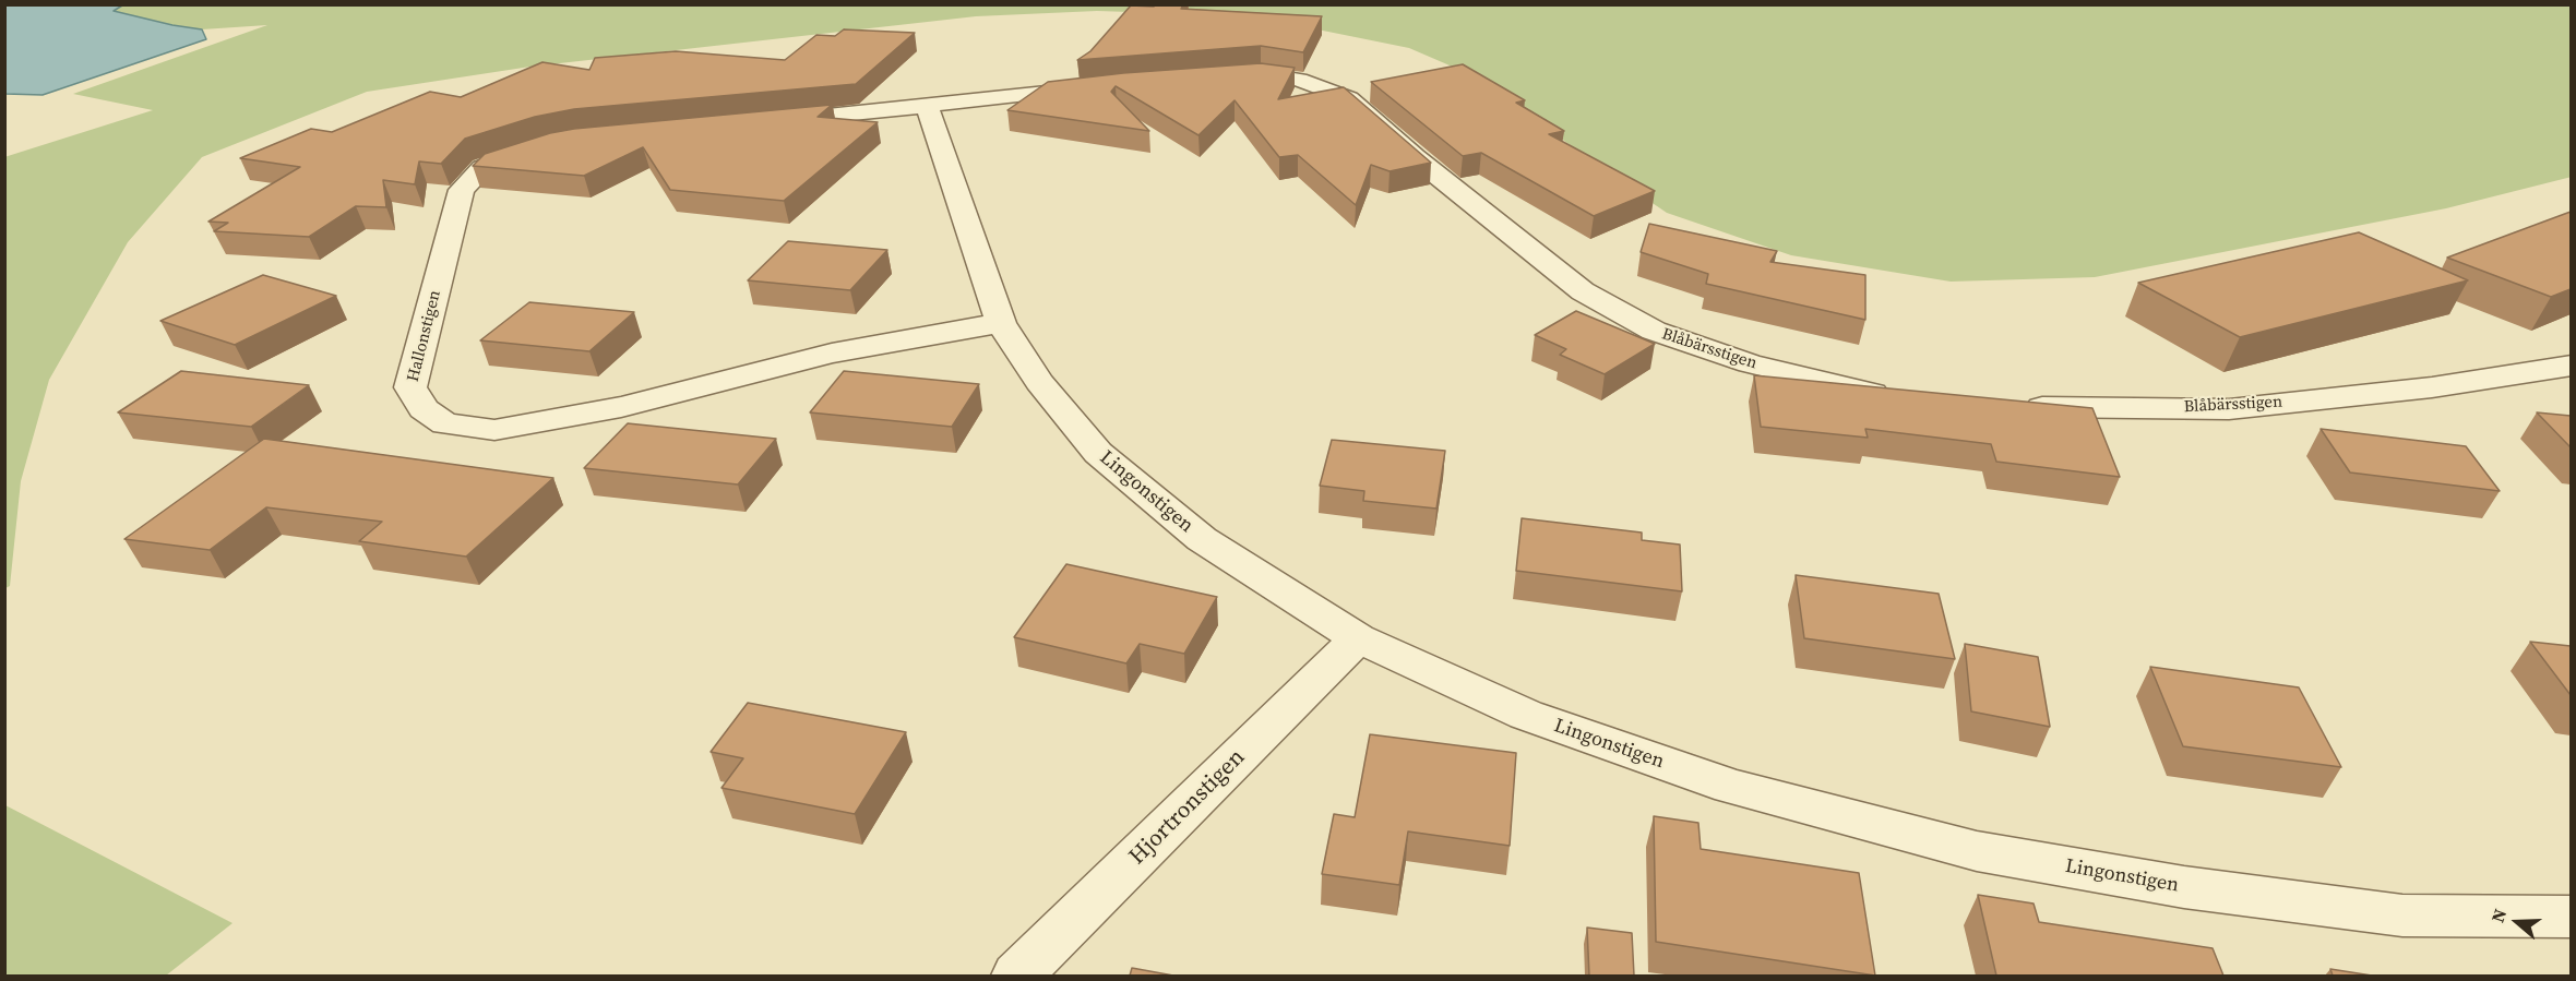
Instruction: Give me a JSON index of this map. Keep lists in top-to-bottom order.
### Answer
{
  "streets": {
    "street": [
      "Hallonstigen",
      "Blåbärsstigen",
      "Lingonstigen",
      "Hjortronstigen"
    ]
  },
  "crossings": [
    ["Hallonstigen", "Lingonstigen"],
    ["Lingonstigen", "Hjortronstigen"]
  ],
  "north": "left"
}
